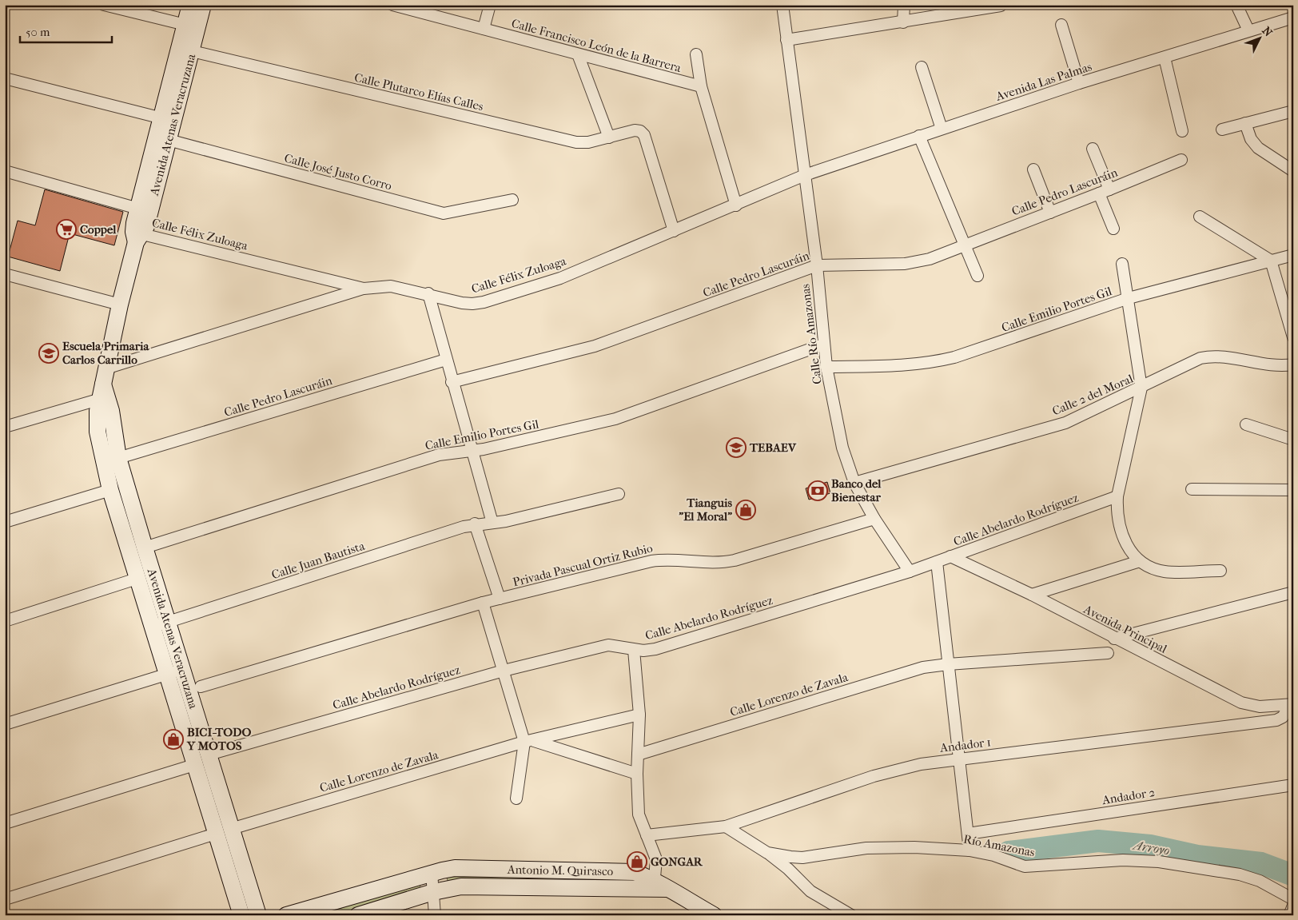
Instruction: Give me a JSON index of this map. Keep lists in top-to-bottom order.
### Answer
{
  "streets": {
    "main road": ["Avenida Atenas Veracruzana", "Antonio M. Quirasco"],
    "street": [
      "Calle Francisco León de la Barrera",
      "Avenida Las Palmas",
      "Calle Plutarco Elías Calles",
      "Calle José Justo Corro",
      "Calle Pedro Lascuráin",
      "Calle Félix Zuloaga",
      "Calle Emilio Portes Gil",
      "Calle Río Amazonas",
      "Calle 2 del Moral",
      "Calle Abelardo Rodríguez",
      "Calle Juan Bautista",
      "Privada Pascual Ortiz Rubio",
      "Avenida Principal",
      "Calle Lorenzo de Zavala",
      "Andador 1",
      "Andador 2",
      "Río Amazonas"
    ]
  },
  "crossings": [
    ["Avenida Las Palmas", "Calle Félix Zuloaga"],
    ["Avenida Las Palmas", "Calle Río Amazonas"],
    ["Calle Plutarco Elías Calles", "Avenida Atenas Veracruzana"],
    ["Calle Plutarco Elías Calles", "Calle Félix Zuloaga"],
    ["Avenida Atenas Veracruzana", "Calle José Justo Corro"],
    ["Avenida Atenas Veracruzana", "Calle Pedro Lascuráin"],
    ["Avenida Atenas Veracruzana", "Calle Félix Zuloaga"],
    ["Avenida Atenas Veracruzana", "Calle Emilio Portes Gil"],
    ["Avenida Atenas Veracruzana", "Calle Abelardo Rodríguez"],
    ["Avenida Atenas Veracruzana", "Calle Juan Bautista"],
    ["Avenida Atenas Veracruzana", "Calle Lorenzo de Zavala"],
    ["Calle Pedro Lascuráin", "Calle Río Amazonas"],
    ["Calle Félix Zuloaga", "Calle Río Amazonas"],
    ["Calle Emilio Portes Gil", "Calle Río Amazonas"],
    ["Calle Río Amazonas", "Calle 2 del Moral"],
    ["Calle Río Amazonas", "Calle Abelardo Rodríguez"],
    ["Calle Río Amazonas", "Privada Pascual Ortiz Rubio"],
    ["Calle Abelardo Rodríguez", "Avenida Principal"],
    ["Avenida Principal", "Andador 1"],
    ["Andador 1", "Río Amazonas"]
  ],
  "water": ["Arroyo"],
  "places": {
    "supermarket": ["Coppel"],
    "school or university": ["Escuela Primaria Carlos Carrillo", "TEBAEV"],
    "bank": ["Banco del Bienestar"],
    "shop": ["Tianguis \"El Moral\"", "BICI-TODO Y MOTOS", "GONGAR"]
  },
  "scale_bar": "50 m",
  "north": "top right"
}
